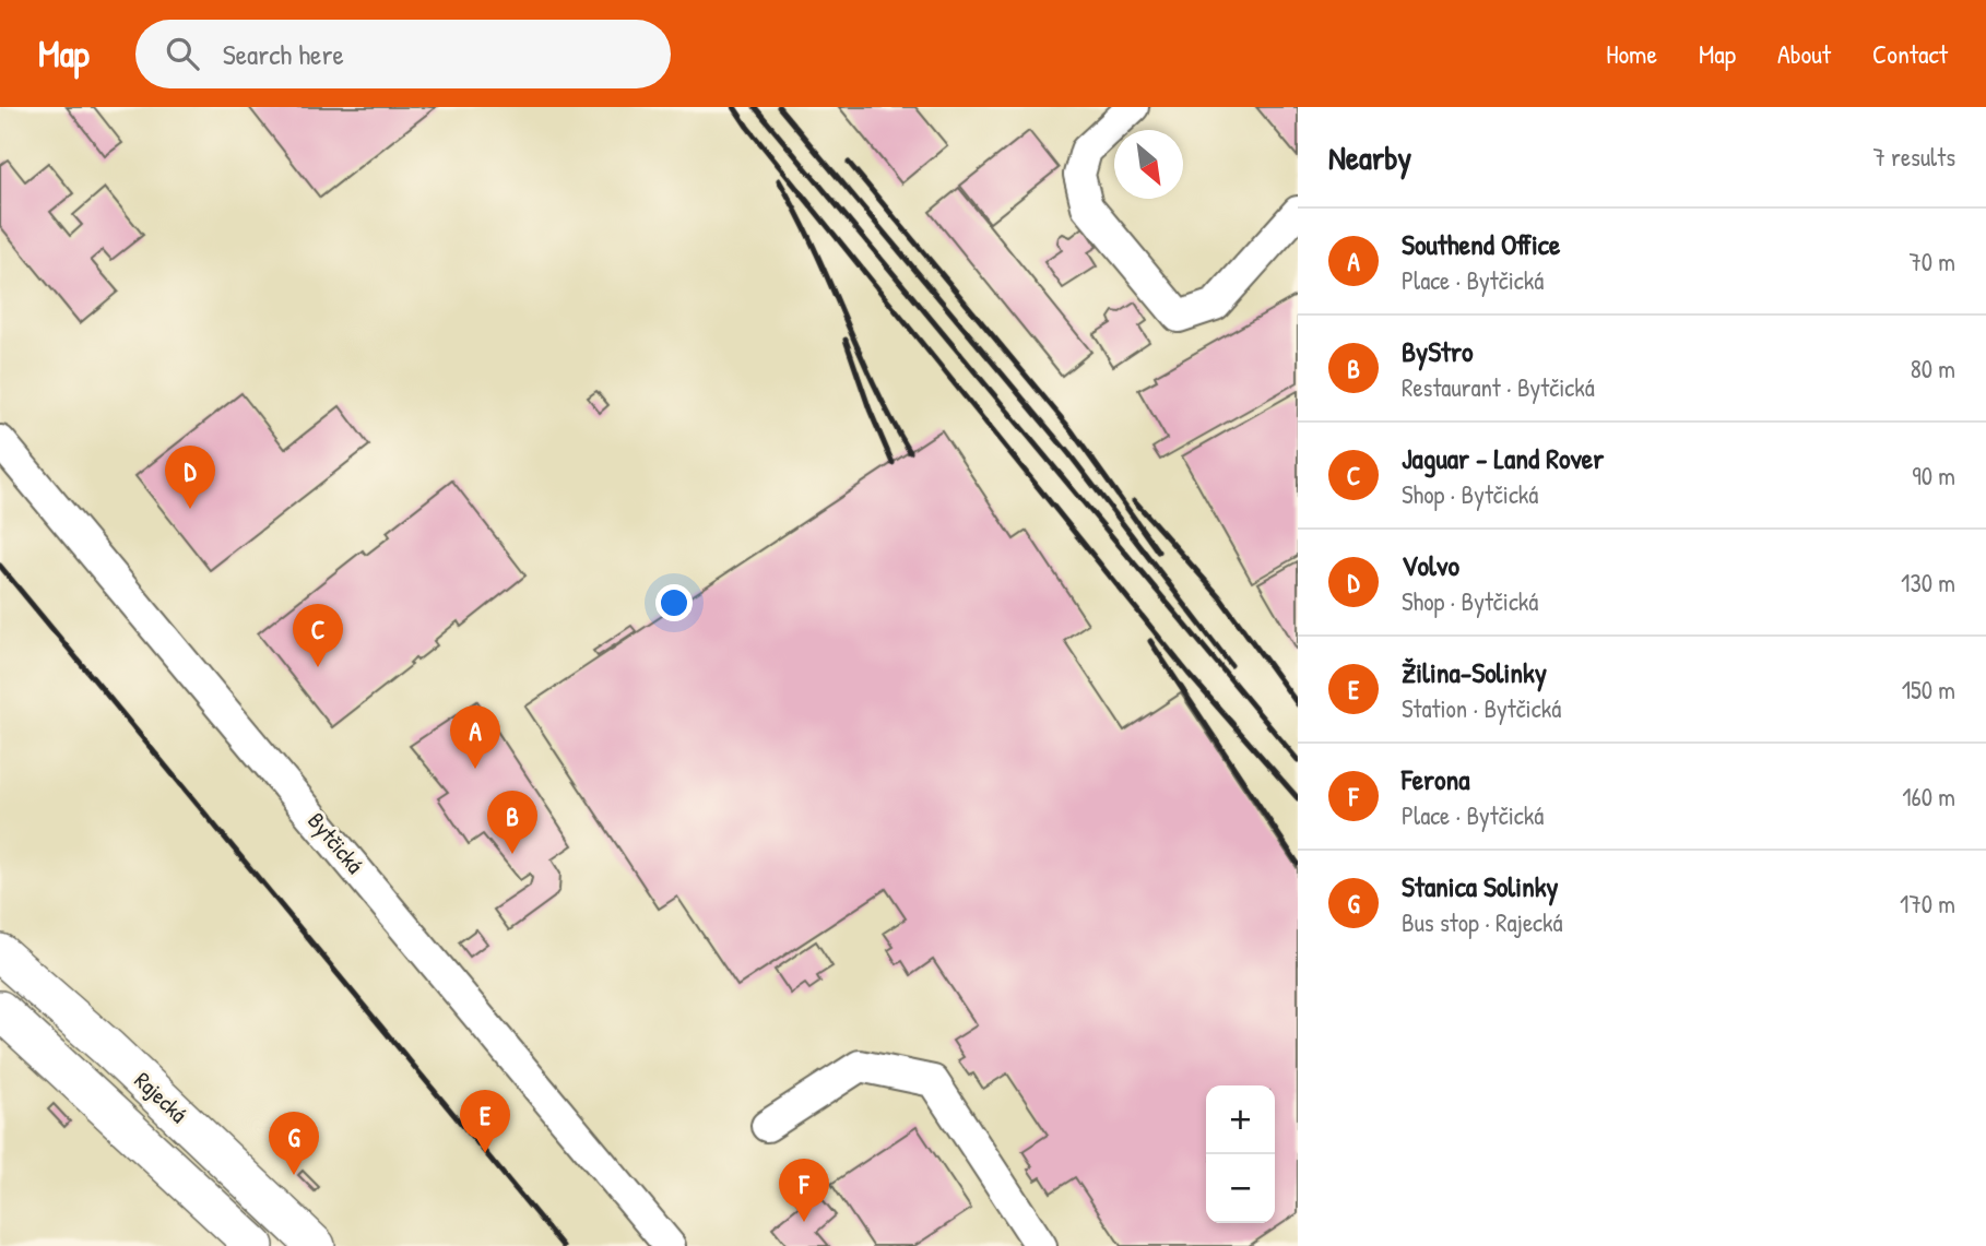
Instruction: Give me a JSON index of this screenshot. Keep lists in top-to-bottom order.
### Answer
{
  "streets": {
    "main road": ["Rajecká"],
    "street": ["Bytčická"]
  },
  "north": "bottom right",
  "page": {
    "header": "Map",
    "search": "Search here",
    "nav": [
      "Home",
      "Map",
      "About",
      "Contact"
    ],
    "heading": ["Nearby", "7 results"],
    "list": [
      {
        "mark": "A",
        "name": "Southend Office",
        "note": "Place · Bytčická",
        "value": "70 m"
      },
      {
        "mark": "B",
        "name": "ByStro",
        "note": "Restaurant · Bytčická",
        "value": "80 m"
      },
      {
        "mark": "C",
        "name": "Jaguar - Land Rover",
        "note": "Shop · Bytčická",
        "value": "90 m"
      },
      {
        "mark": "D",
        "name": "Volvo",
        "note": "Shop · Bytčická",
        "value": "130 m"
      },
      {
        "mark": "E",
        "name": "Žilina-Solinky",
        "note": "Station · Bytčická",
        "value": "150 m"
      },
      {
        "mark": "F",
        "name": "Ferona",
        "note": "Place · Bytčická",
        "value": "160 m"
      },
      {
        "mark": "G",
        "name": "Stanica Solinky",
        "note": "Bus stop · Rajecká",
        "value": "170 m"
      }
    ],
    "pins": [
      "D",
      "C",
      "A",
      "B",
      "E",
      "G",
      "F"
    ],
    "map_buttons": ["+", "−"]
  }
}
